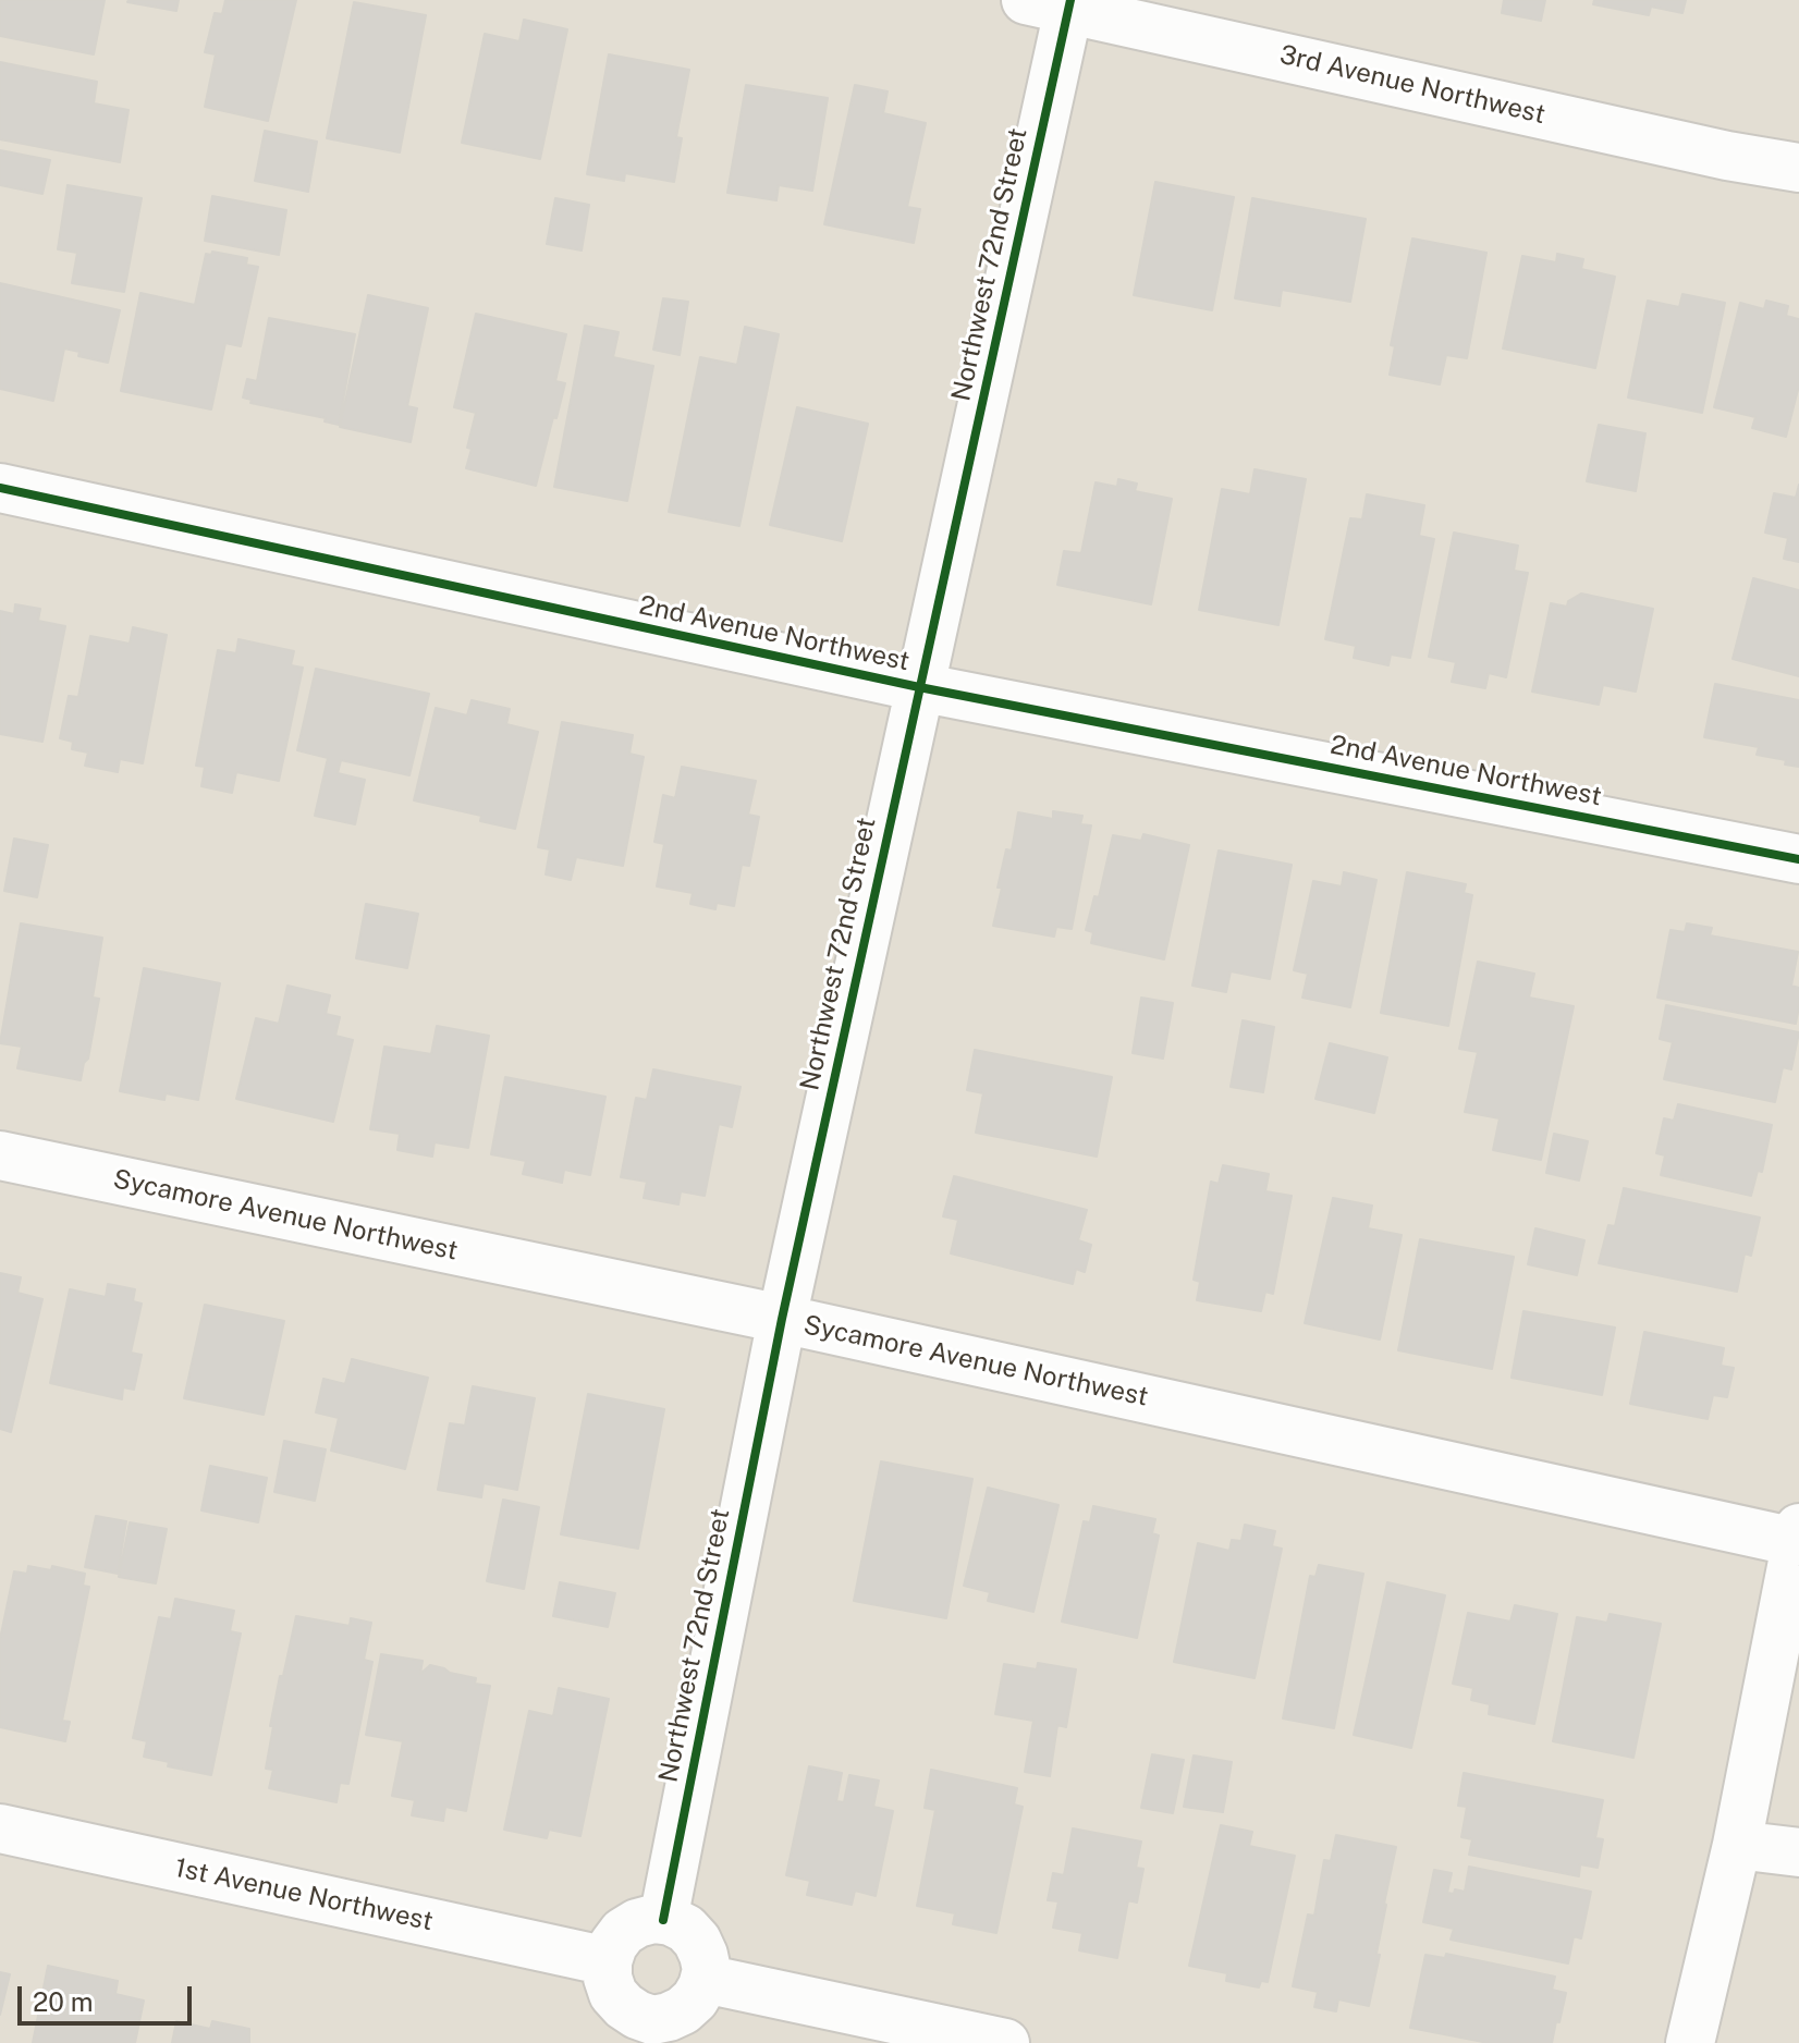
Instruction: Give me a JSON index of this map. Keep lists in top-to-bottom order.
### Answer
{
  "streets": {
    "street": [
      "3rd Avenue Northwest",
      "Northwest 72nd Street",
      "2nd Avenue Northwest",
      "Sycamore Avenue Northwest",
      "1st Avenue Northwest"
    ]
  },
  "crossings": [
    ["3rd Avenue Northwest", "Northwest 72nd Street"],
    ["Northwest 72nd Street", "2nd Avenue Northwest"],
    ["Northwest 72nd Street", "Sycamore Avenue Northwest"],
    ["Northwest 72nd Street", "1st Avenue Northwest"]
  ],
  "scale_bar": "20 m"
}
